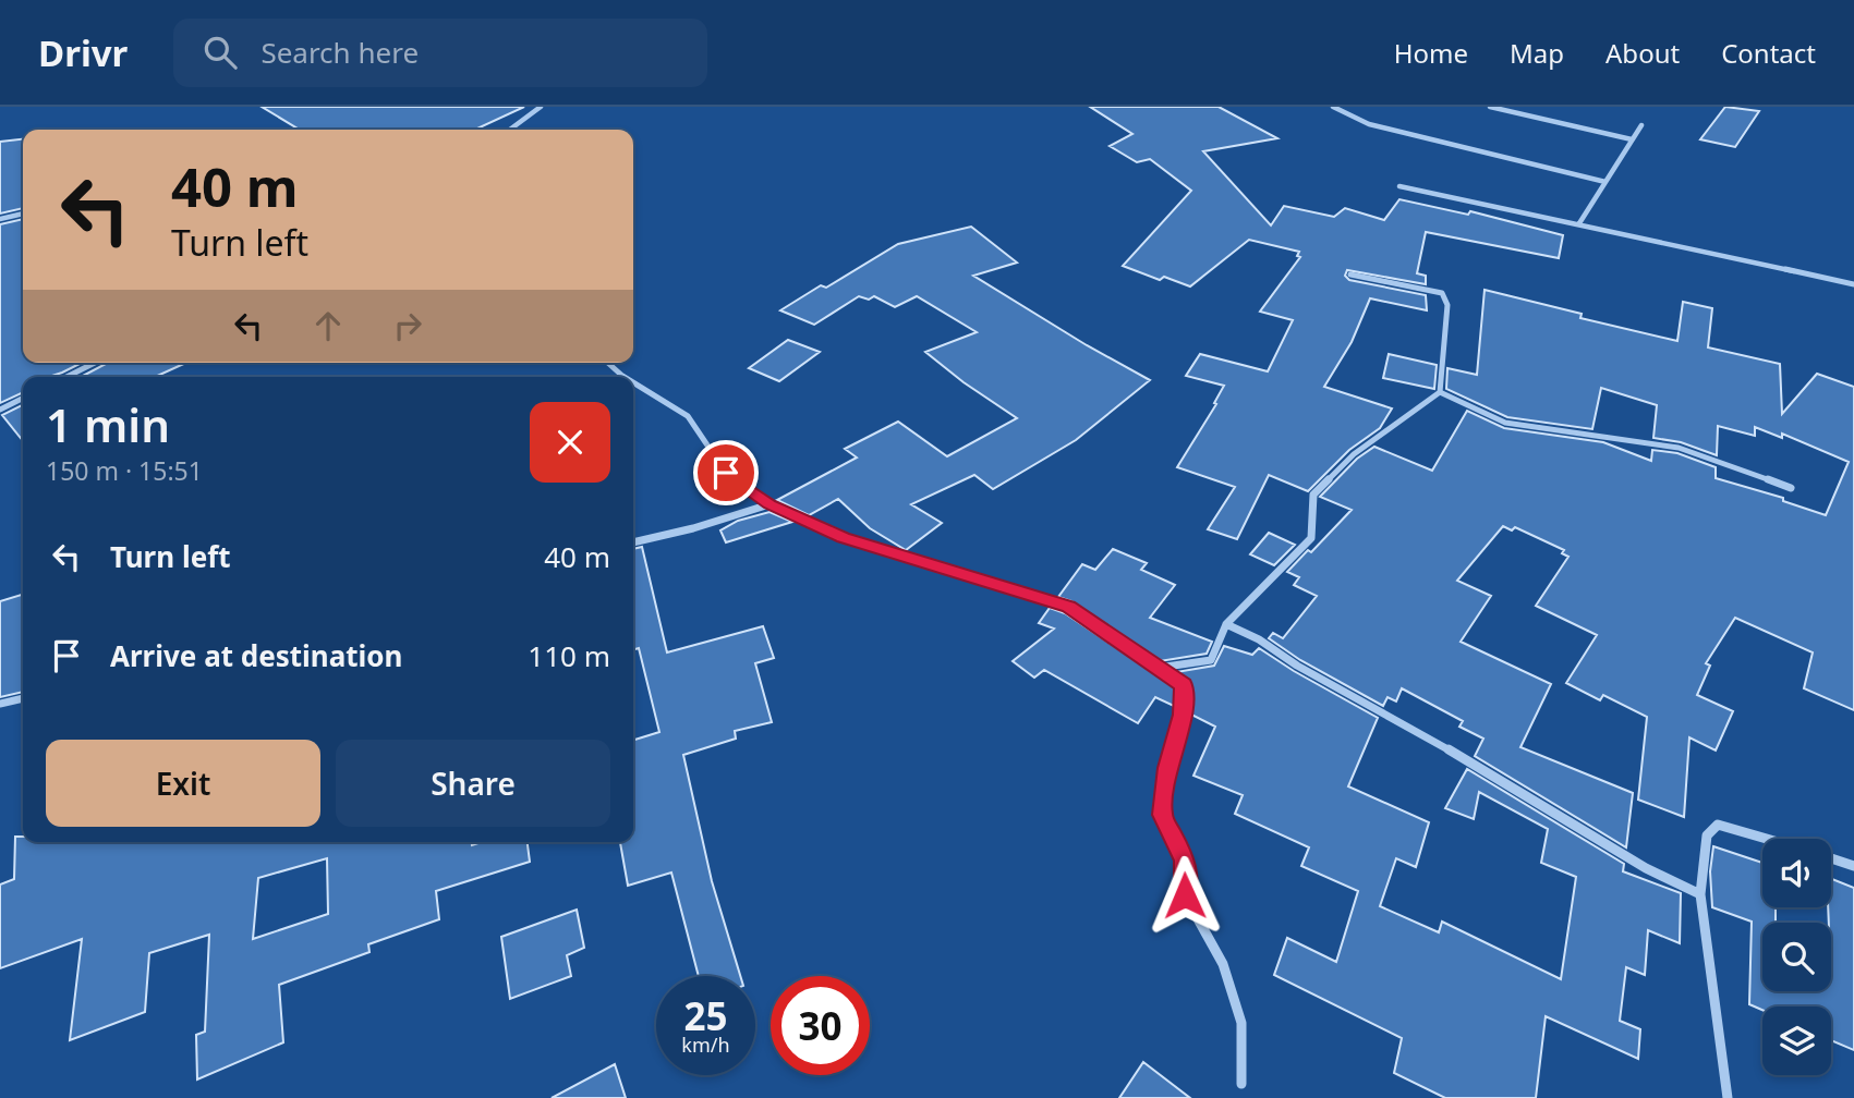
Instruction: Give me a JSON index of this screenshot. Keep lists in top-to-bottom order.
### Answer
{
  "page": {
    "header": "Drivr",
    "search": "Search here",
    "nav": [
      "Home",
      "Map",
      "About",
      "Contact"
    ],
    "turn": ["40 m", "Turn left"],
    "heading": ["1 min", "150 m · 15:51"],
    "list": [
      {
        "name": "Turn left",
        "value": "40 m"
      },
      {
        "name": "Arrive at destination",
        "value": "110 m"
      }
    ],
    "buttons": ["Exit", "Share"],
    "speed": "25 km/h",
    "limit": "30"
  }
}
